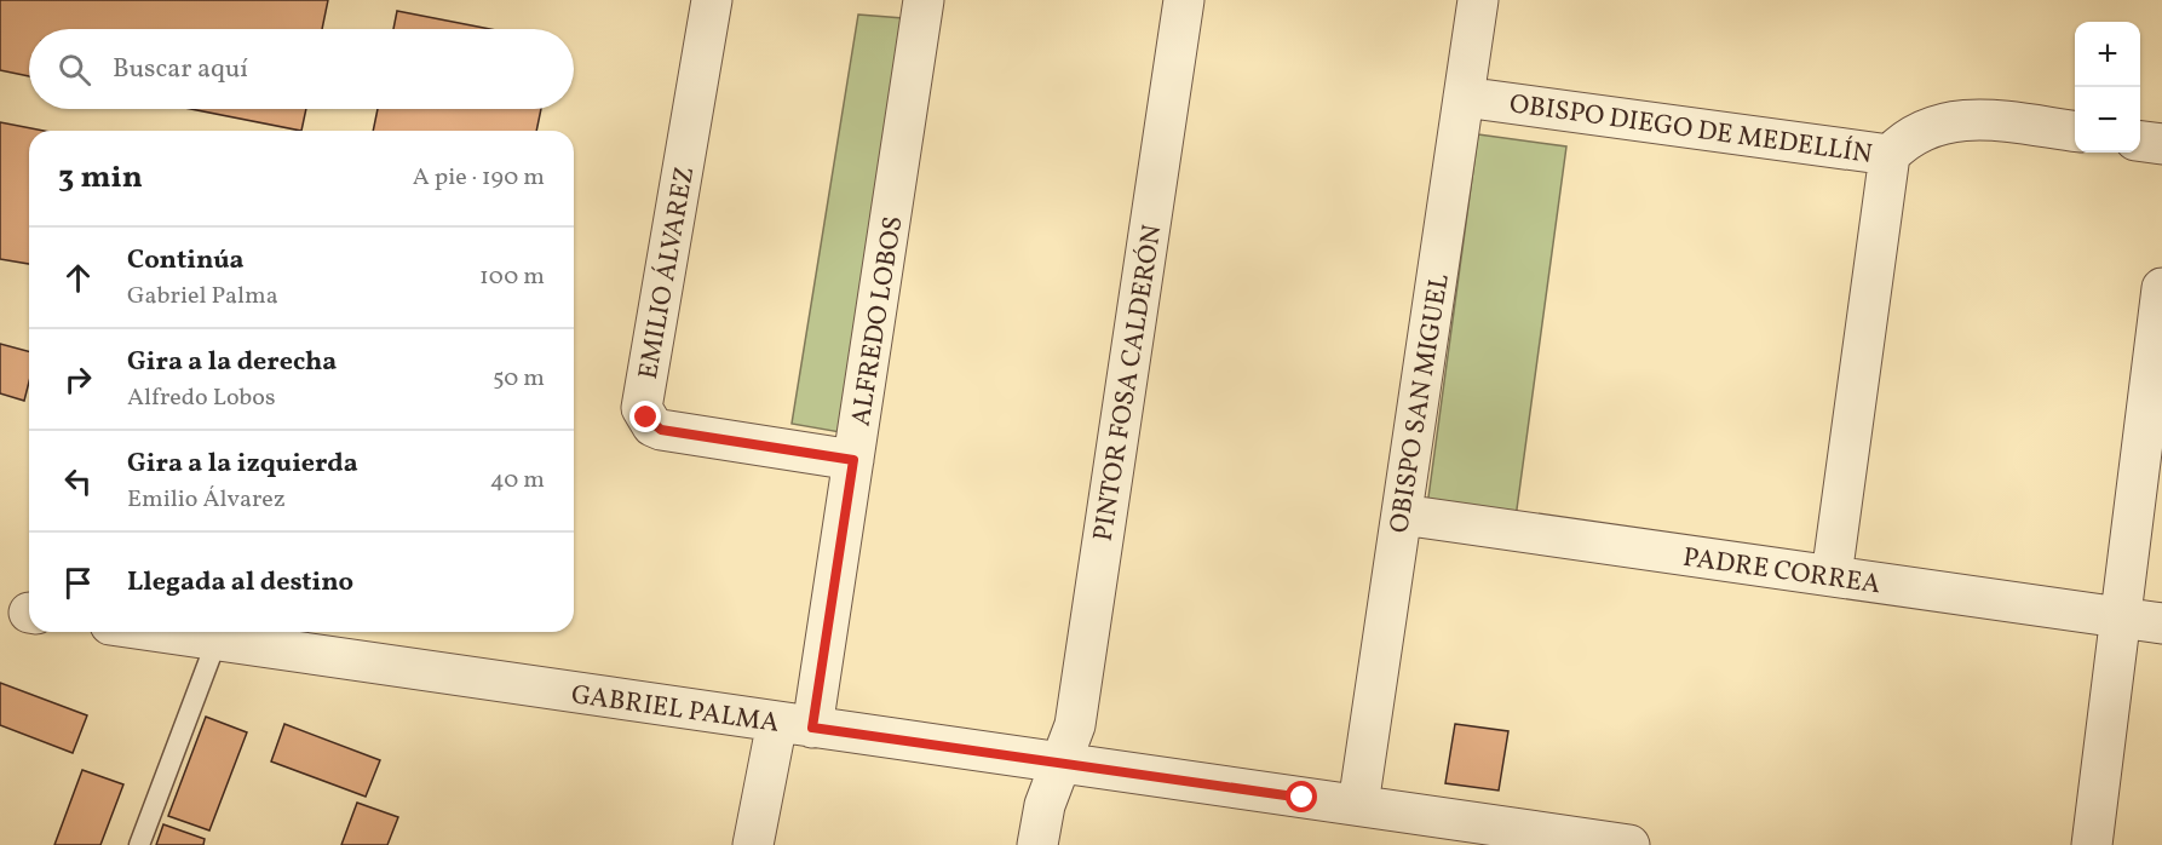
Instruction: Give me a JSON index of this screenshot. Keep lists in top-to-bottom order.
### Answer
{
  "streets": {
    "street": [
      "OBISPO DIEGO DE MEDELLÍN",
      "EMILIO ÁLVAREZ",
      "ALFREDO LOBOS",
      "PINTOR FOSA CALDERÓN",
      "OBISPO SAN MIGUEL",
      "PADRE CORREA",
      "GABRIEL PALMA"
    ]
  },
  "crossings": [
    ["OBISPO DIEGO DE MEDELLÍN", "OBISPO SAN MIGUEL"],
    ["EMILIO ÁLVAREZ", "ALFREDO LOBOS"],
    ["ALFREDO LOBOS", "GABRIEL PALMA"],
    ["PINTOR FOSA CALDERÓN", "GABRIEL PALMA"],
    ["OBISPO SAN MIGUEL", "PADRE CORREA"],
    ["OBISPO SAN MIGUEL", "GABRIEL PALMA"]
  ],
  "page": {
    "map_buttons": ["+", "−"],
    "search": "Buscar aquí",
    "heading": ["3 min", "A pie · 190 m"],
    "list": [
      ["Continúa", "Gabriel Palma", "100 m"],
      ["Gira a la derecha", "Alfredo Lobos", "50 m"],
      ["Gira a la izquierda", "Emilio Álvarez", "40 m"],
      "Llegada al destino"
    ]
  }
}
